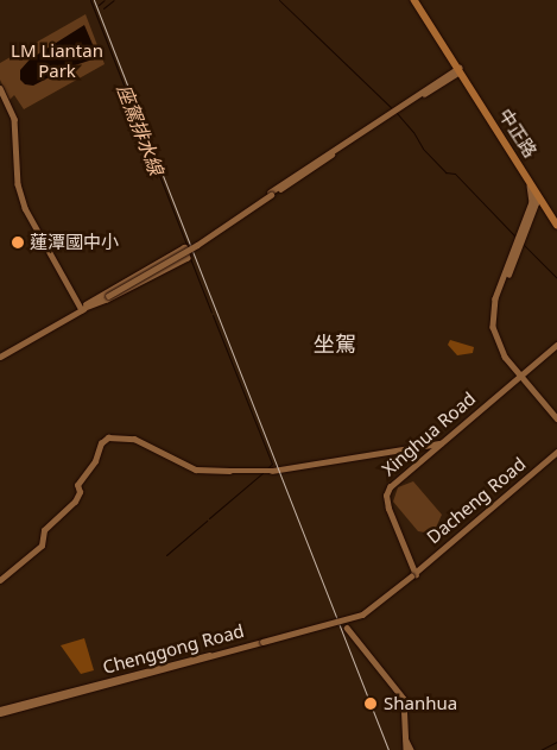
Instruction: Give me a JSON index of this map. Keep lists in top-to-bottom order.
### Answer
{
  "streets": {
    "main road": ["中正路"],
    "street": ["Xinghua Road", "Dacheng Road", "Chenggong Road"]
  },
  "crossings": [
    ["Xinghua Road", "Dacheng Road"],
    ["Dacheng Road", "Chenggong Road"]
  ],
  "districts": ["坐駕"],
  "water": ["座駕排水線"],
  "parks": ["LM Liantan Park"],
  "places": ["蓮潭國中小", "Shanhua"]
}
